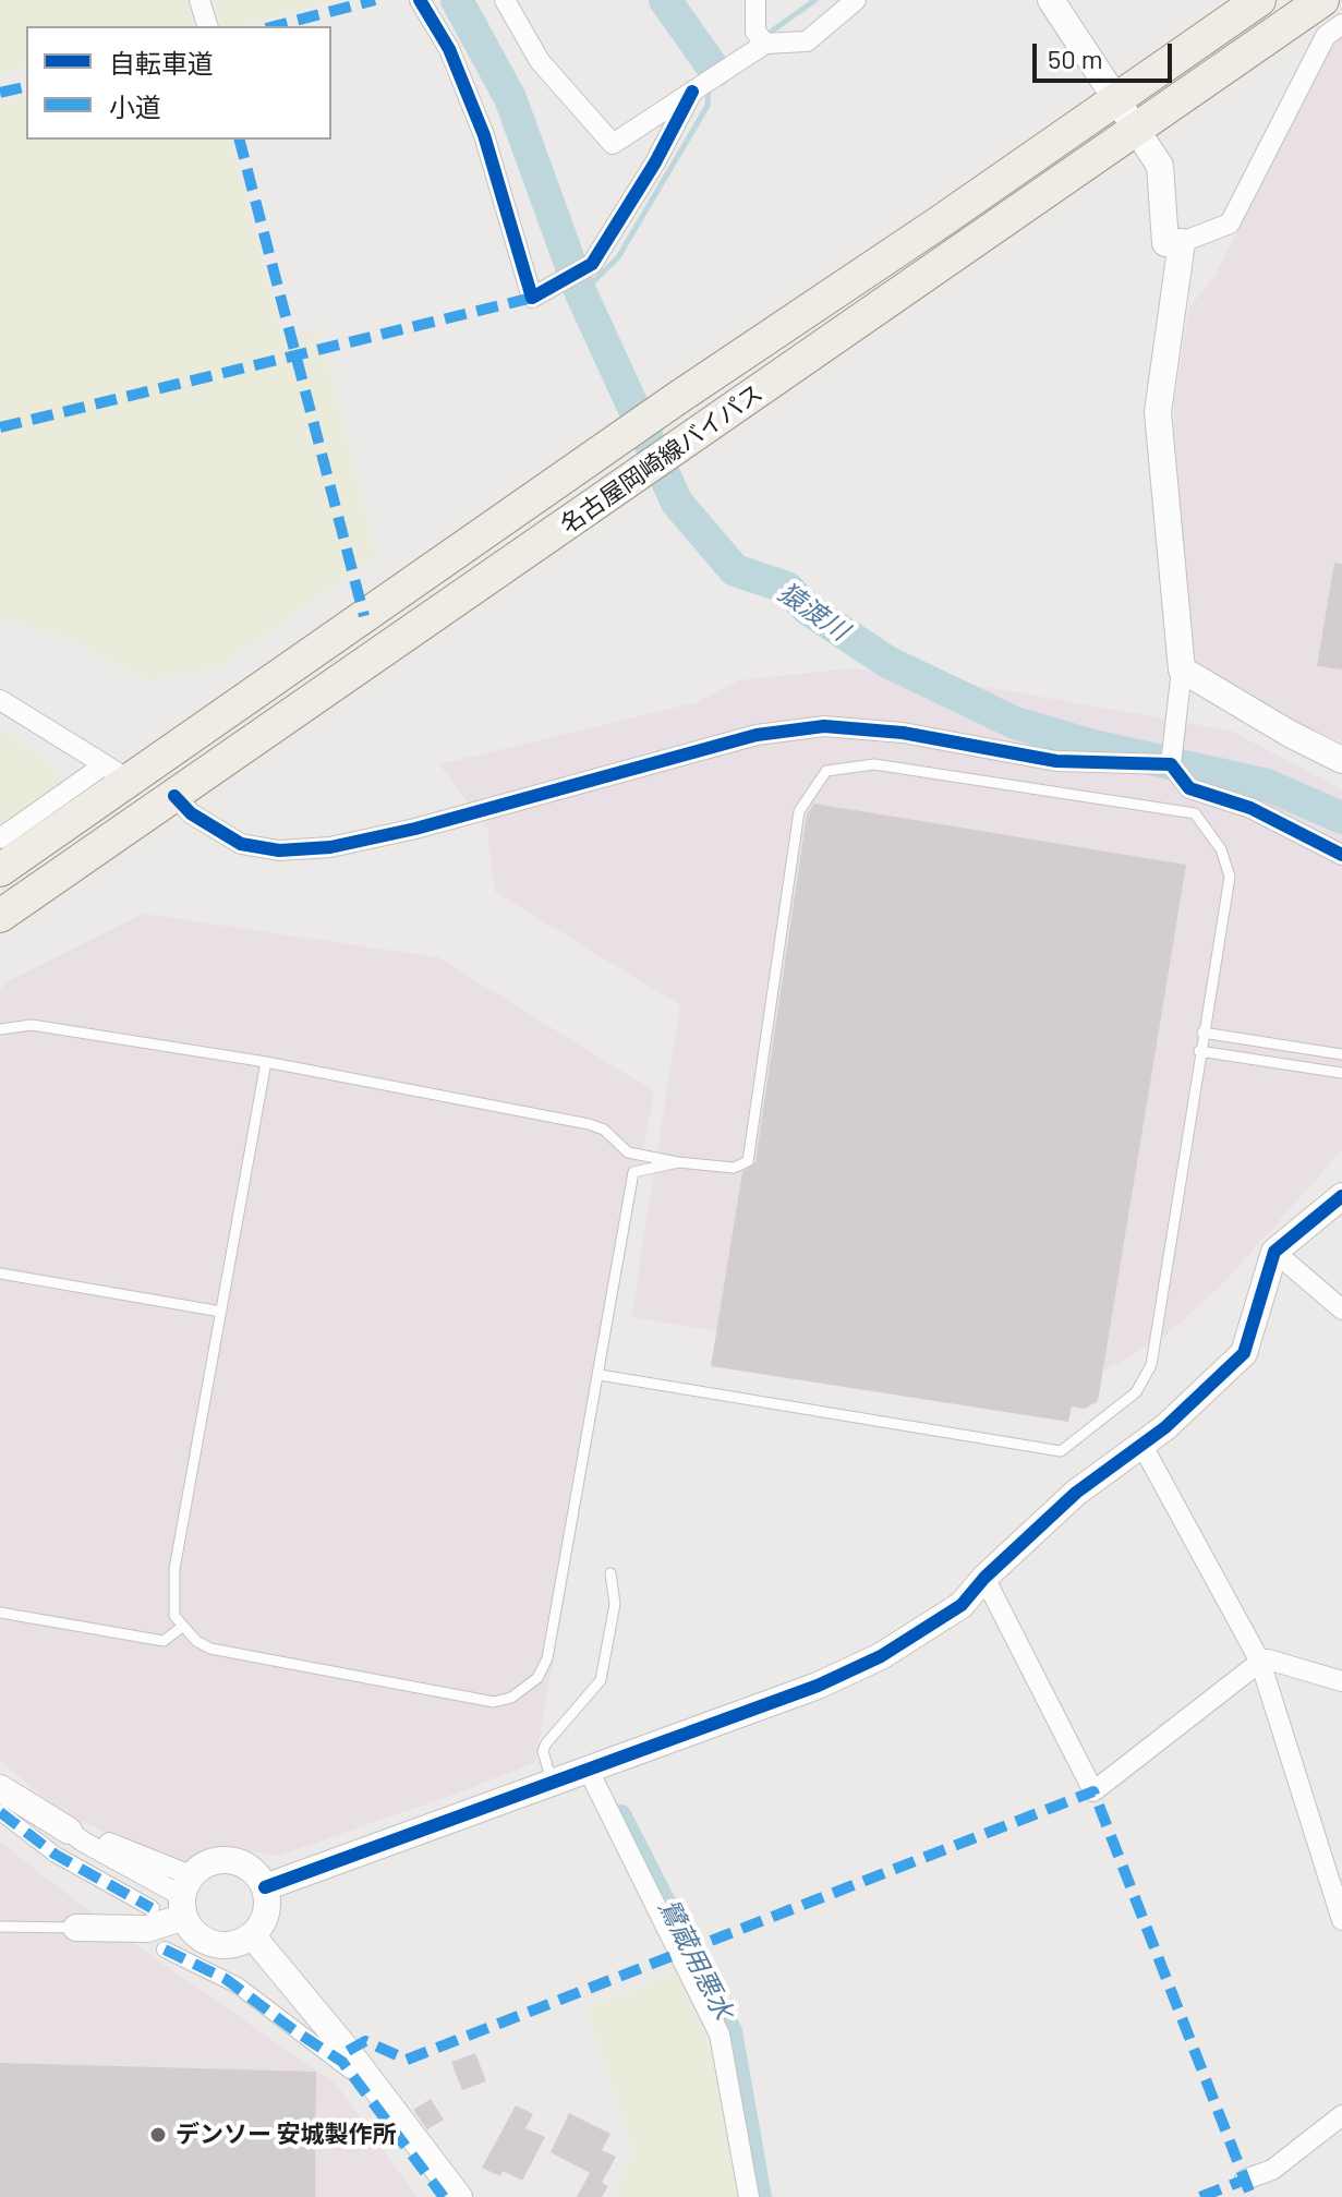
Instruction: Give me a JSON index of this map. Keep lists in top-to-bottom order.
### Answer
{
  "streets": {
    "main road": ["名古屋岡崎線バイパス"]
  },
  "water": ["猿渡川", "鷺蔵用悪水"],
  "places": ["デンソー 安城製作所"],
  "legend": ["自転車道", "小道"],
  "scale_bar": "50 m"
}
